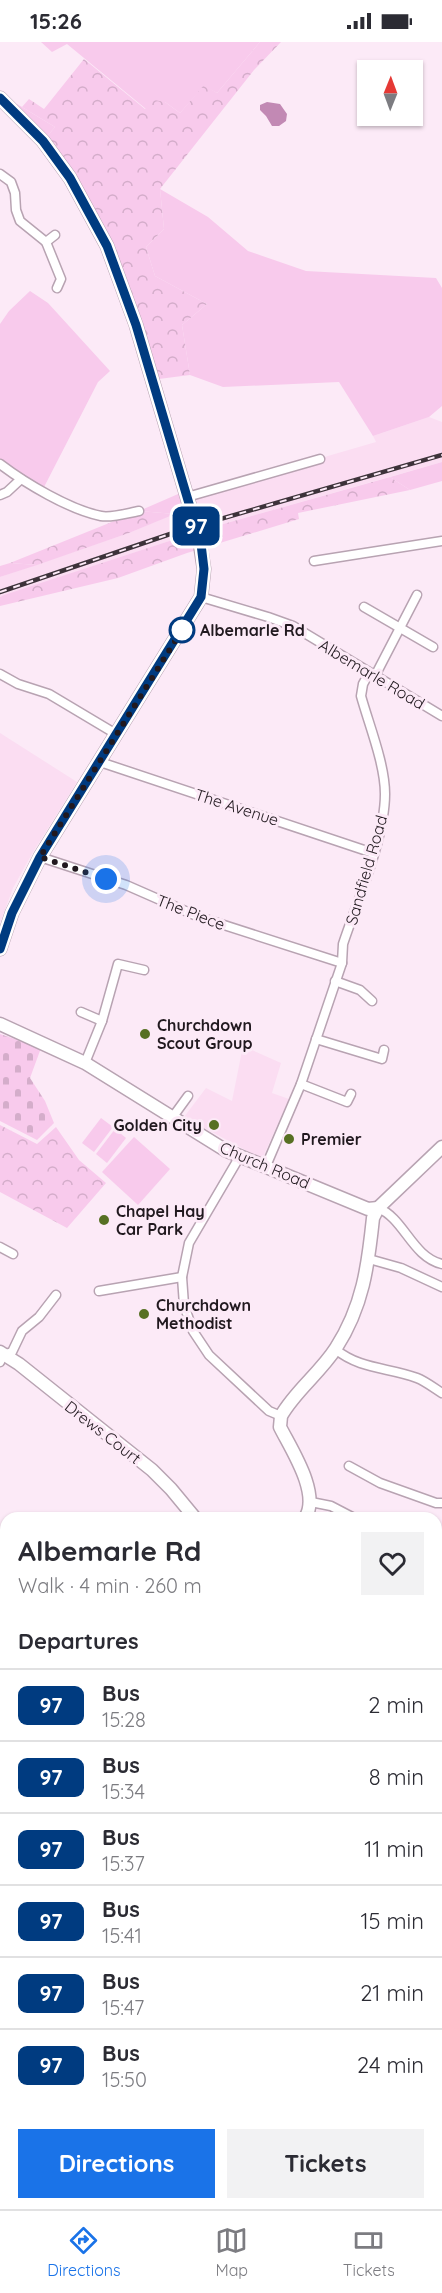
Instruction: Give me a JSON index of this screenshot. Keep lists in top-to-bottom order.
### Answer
{
  "streets": {
    "street": [
      "Albemarle Road",
      "The Avenue",
      "Sandfield Road",
      "The Piece",
      "Church Road",
      "Drews Court"
    ]
  },
  "crossings": [
    ["Albemarle Road", "Sandfield Road"],
    ["The Avenue", "Sandfield Road"],
    ["Sandfield Road", "The Piece"],
    ["Sandfield Road", "Church Road"]
  ],
  "places": [
    "Albemarle Rd",
    "Churchdown Scout Group",
    "Golden City",
    "Premier",
    "Chapel Hay Car Park",
    "Churchdown Methodist"
  ],
  "lines": ["bus line 97"],
  "north": "top",
  "page": {
    "status": "15:26",
    "on_map": "97",
    "heading": [
      ["Albemarle Rd", "Walk · 4 min · 260 m"],
      "Departures"
    ],
    "list": [
      {
        "mark": "97",
        "name": "Bus",
        "note": "15:28",
        "value": "2 min"
      },
      {
        "mark": "97",
        "name": "Bus",
        "note": "15:34",
        "value": "8 min"
      },
      {
        "mark": "97",
        "name": "Bus",
        "note": "15:37",
        "value": "11 min"
      },
      {
        "mark": "97",
        "name": "Bus",
        "note": "15:41",
        "value": "15 min"
      },
      {
        "mark": "97",
        "name": "Bus",
        "note": "15:47",
        "value": "21 min"
      },
      {
        "mark": "97",
        "name": "Bus",
        "note": "15:50",
        "value": "24 min"
      }
    ],
    "buttons": ["Directions", "Tickets"],
    "tabs": ["Directions", "Map", "Tickets"]
  }
}
